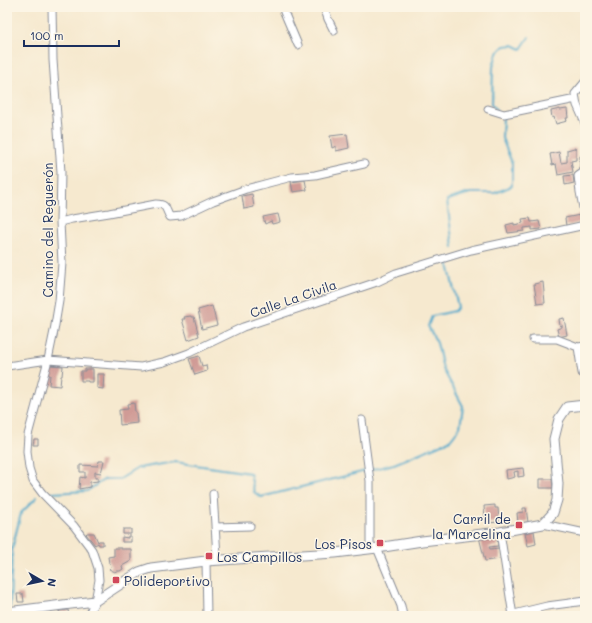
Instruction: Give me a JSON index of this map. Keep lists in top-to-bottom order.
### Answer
{
  "streets": {
    "street": ["Camino del Reguerón", "Calle La Civila"]
  },
  "crossings": [
    ["Camino del Reguerón", "Calle La Civila"]
  ],
  "places": {
    "transit": [
      "Carril de la Marcelina",
      "Los Pisos",
      "Los Campillos",
      "Polideportivo"
    ]
  },
  "scale_bar": "100 m",
  "north": "right"
}
